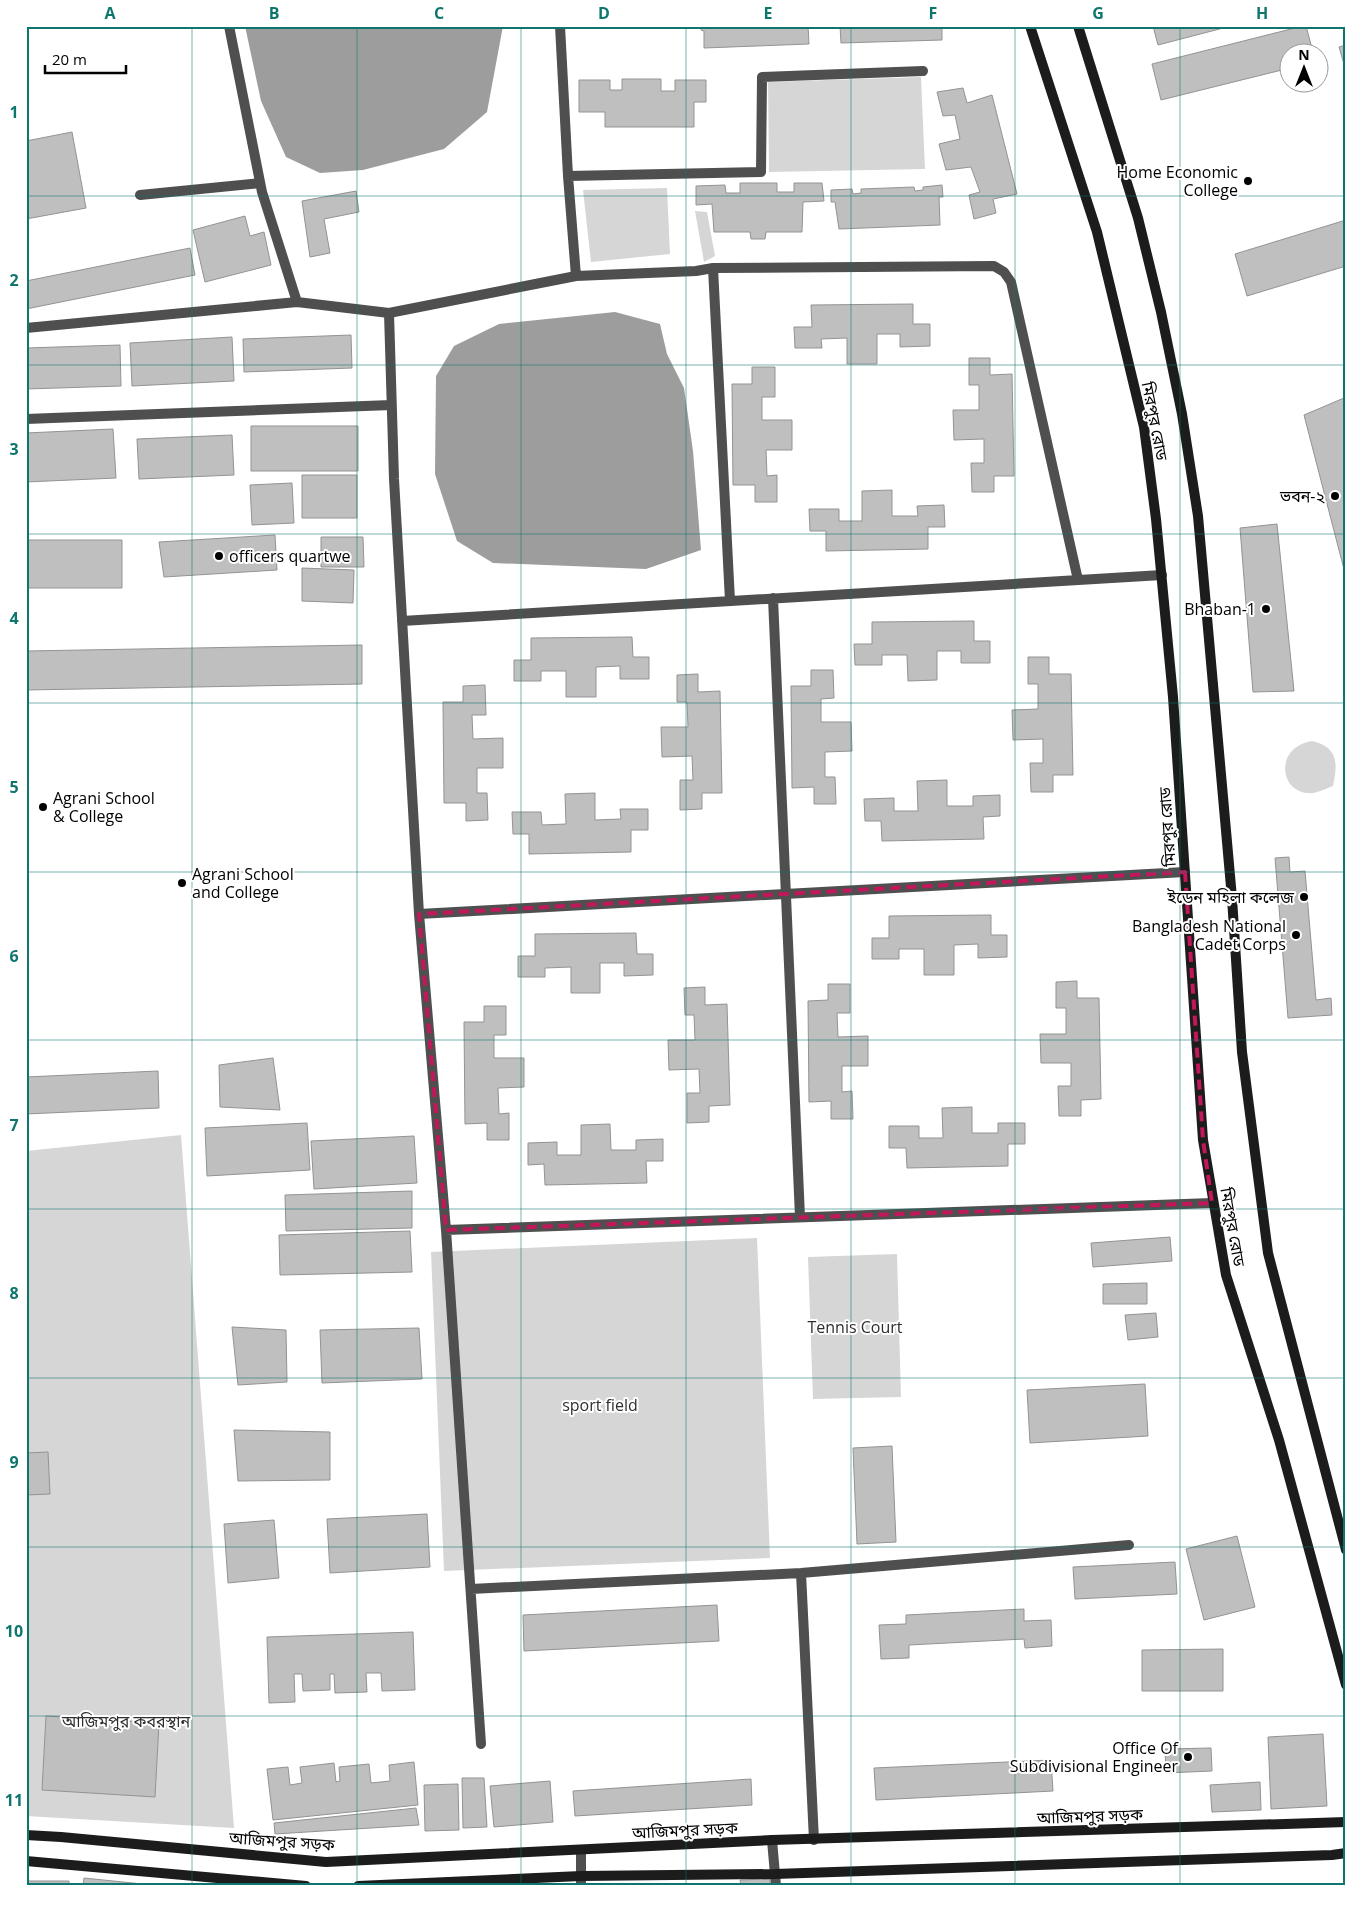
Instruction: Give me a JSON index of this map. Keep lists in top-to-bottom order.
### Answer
{
  "streets": {
    "main road": ["মিরপুর রোড", "আজিমপুর সড়ক"]
  },
  "parks": ["Tennis Court", "sport field", "আজিমপুর কবরস্থান"],
  "places": [
    "Home Economic College",
    "ভবন-২",
    "officers quartwe",
    "Bhaban-1",
    "Agrani School & College",
    "Agrani School and College",
    "ইডেন মহিলা কলেজ",
    "Bangladesh National Cadet Corps",
    "Office Of Subdivisional Engineer"
  ],
  "scale_bar": "20 m",
  "north": "top",
  "grid": {
    "columns": [
      "A",
      "B",
      "C",
      "D",
      "E",
      "F",
      "G",
      "H"
    ],
    "rows": [
      "1",
      "2",
      "3",
      "4",
      "5",
      "6",
      "7",
      "8",
      "9",
      "10",
      "11"
    ]
  }
}
